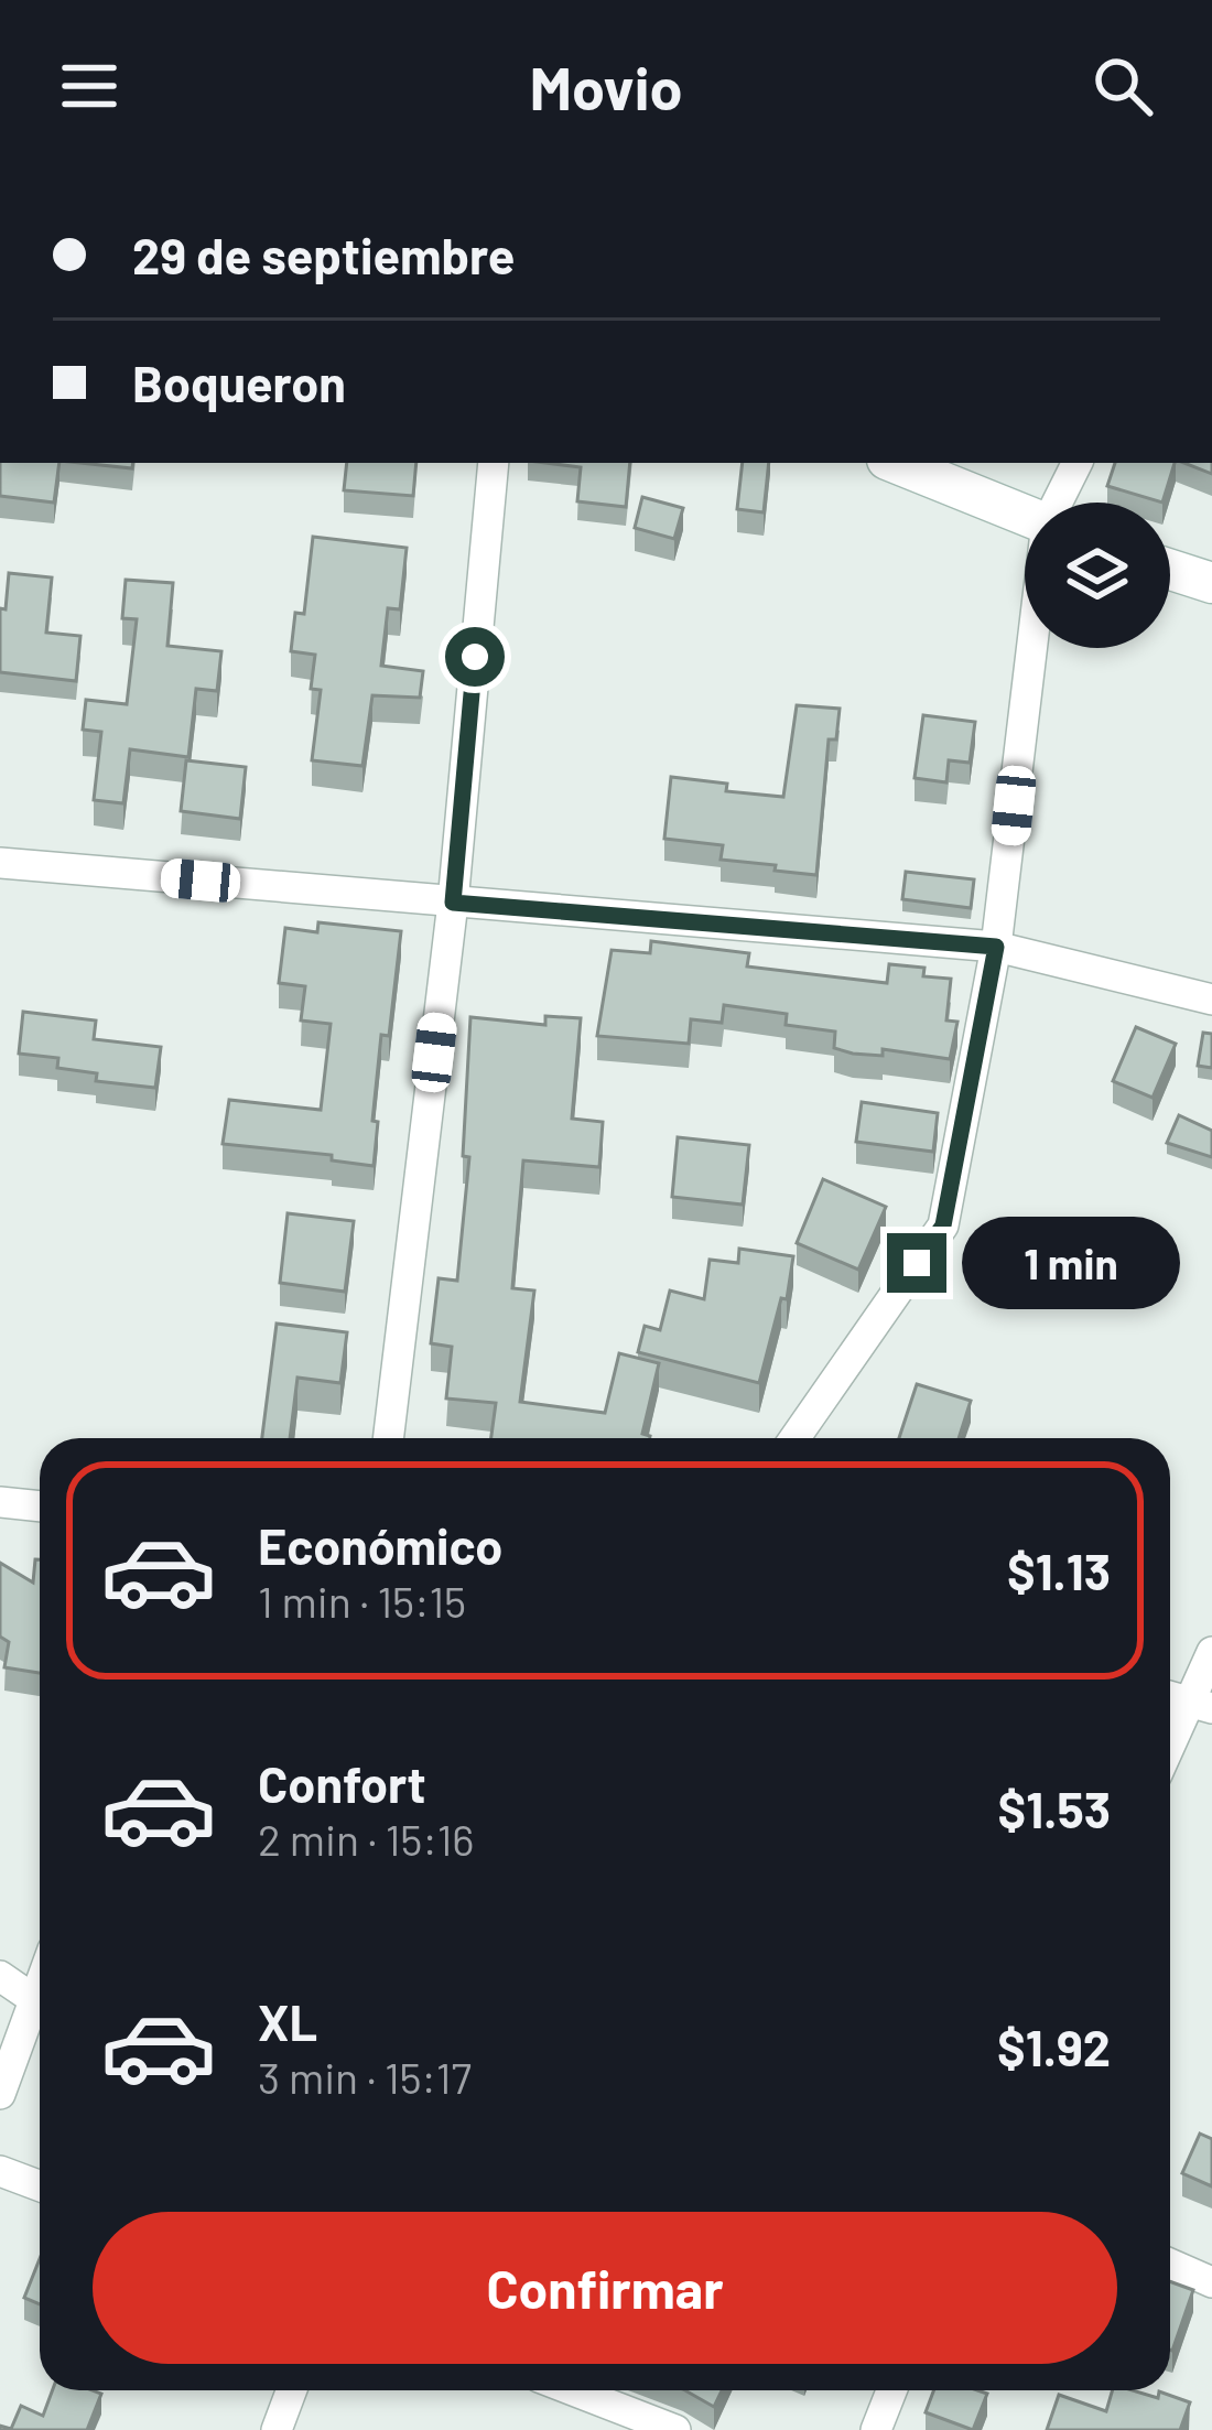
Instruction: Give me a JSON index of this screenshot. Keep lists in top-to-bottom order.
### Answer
{
  "page": {
    "header": "Movio",
    "banner": ["29 de septiembre", "Boqueron"],
    "bubble": "1 min",
    "list": [
      {
        "name": "Económico",
        "note": "1 min · 15:15",
        "value": "$1.13"
      },
      {
        "name": "Confort",
        "note": "2 min · 15:16",
        "value": "$1.53"
      },
      {
        "name": "XL",
        "note": "3 min · 15:17",
        "value": "$1.92"
      }
    ],
    "buttons": "Confirmar"
  }
}
